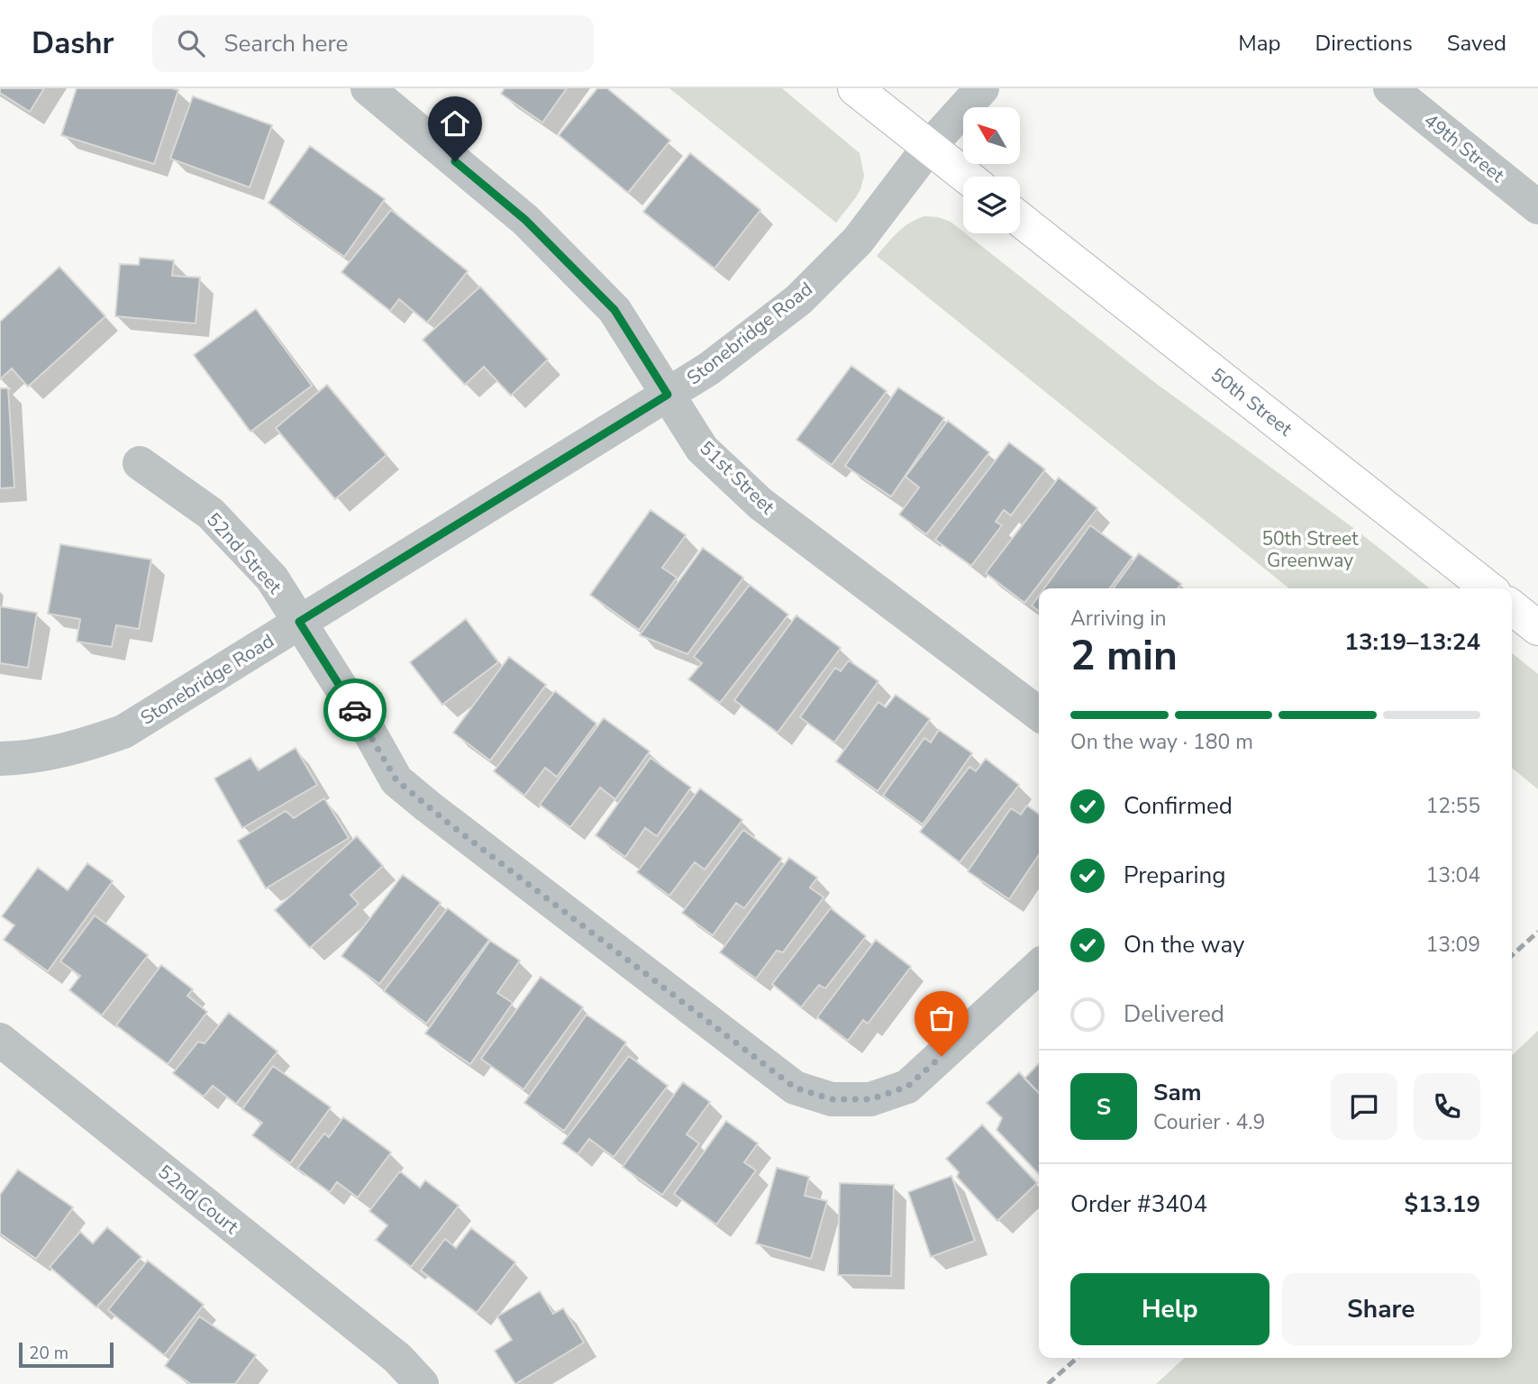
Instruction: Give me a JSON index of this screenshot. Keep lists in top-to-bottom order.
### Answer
{
  "streets": {
    "main road": ["50th Street"],
    "street": [
      "49th Street",
      "Stonebridge Road",
      "51st Street",
      "52nd Street",
      "52nd Court"
    ]
  },
  "crossings": [
    ["Stonebridge Road", "51st Street"],
    ["Stonebridge Road", "52nd Street"]
  ],
  "parks": ["50th Street Greenway"],
  "scale_bar": "20 m",
  "north": "top left",
  "page": {
    "header": "Dashr",
    "search": "Search here",
    "nav": ["Map", "Directions", "Saved"],
    "heading": ["2 min", "Arriving in", "13:19–13:24"],
    "panel": [
      "Sam",
      "Courier · 4.9",
      "Order #3404",
      "$13.19"
    ],
    "bar": "On the way · 180 m",
    "list": [
      ["Confirmed", "12:55"],
      ["Preparing", "13:04"],
      ["On the way", "13:09"],
      "Delivered"
    ],
    "round": "S",
    "buttons": ["Help", "Share"],
    "scale": "20 m"
  }
}
